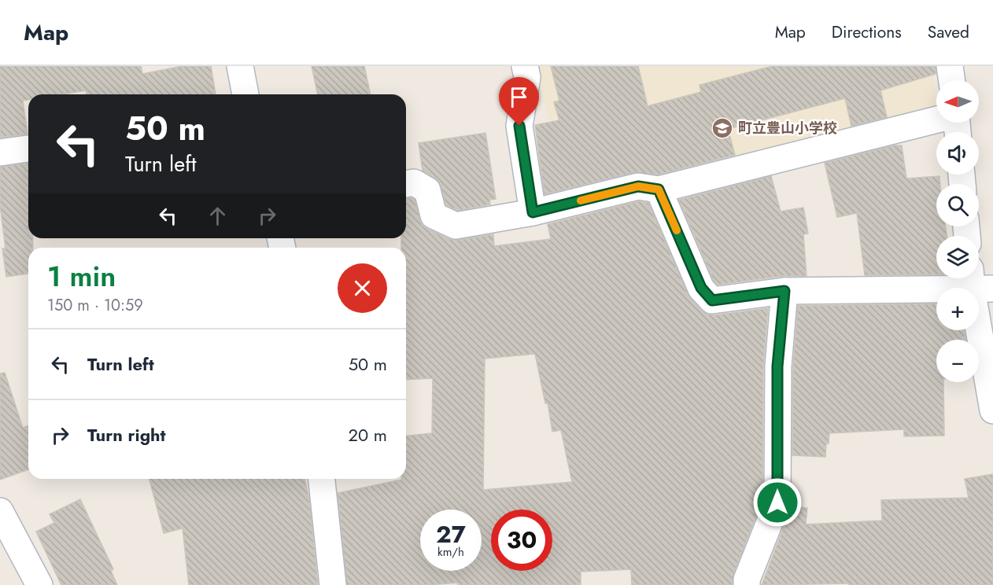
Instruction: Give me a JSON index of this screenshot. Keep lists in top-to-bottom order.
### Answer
{
  "places": {
    "school or university": ["町立豊山小学校"]
  },
  "north": "left",
  "page": {
    "header": "Map",
    "nav": ["Map", "Directions", "Saved"],
    "map_buttons": ["+", "−"],
    "turn": ["50 m", "Turn left"],
    "heading": ["1 min", "150 m · 10:59"],
    "list": [
      {
        "name": "Turn left",
        "value": "50 m"
      },
      {
        "name": "Turn right",
        "value": "20 m"
      }
    ],
    "speed": "27 km/h",
    "limit": "30"
  }
}
